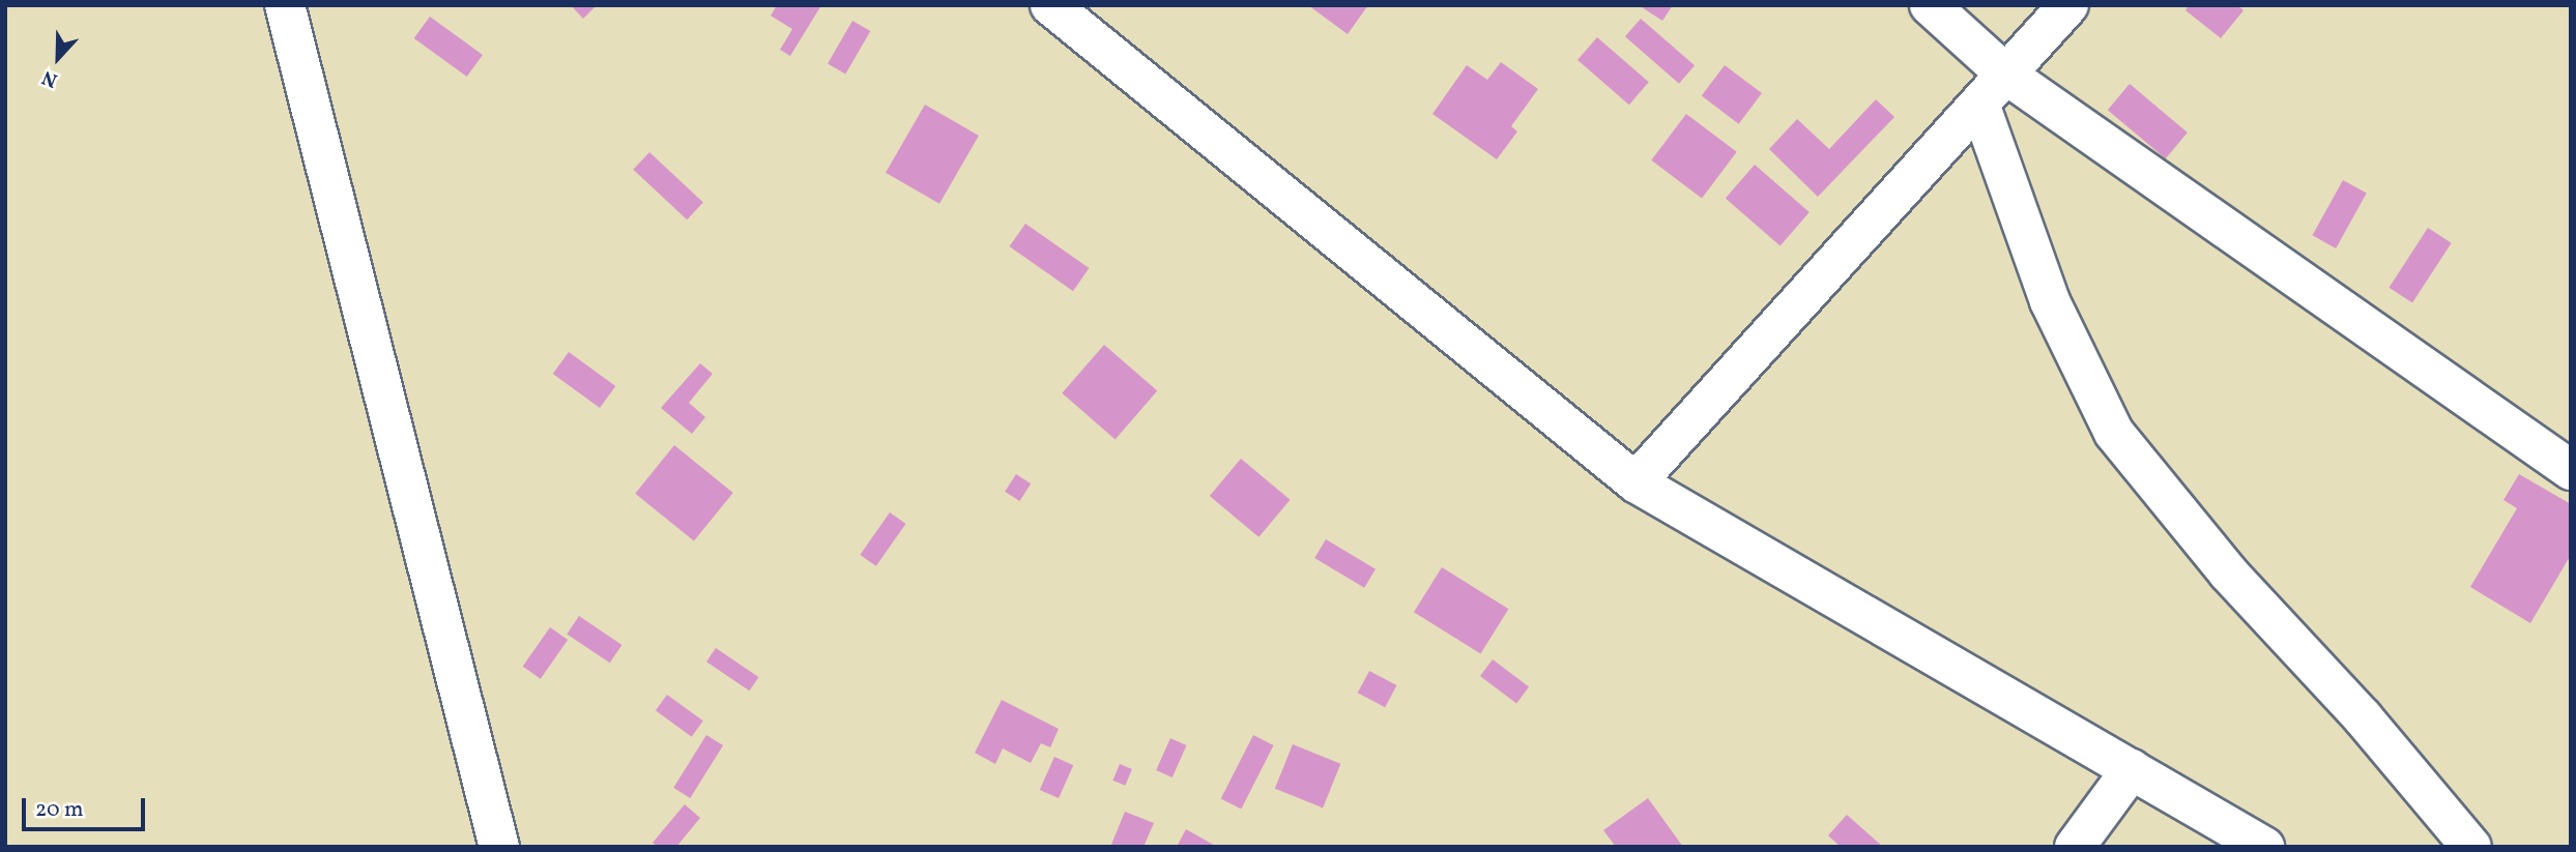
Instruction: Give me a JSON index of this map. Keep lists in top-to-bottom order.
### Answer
{
  "scale_bar": "20 m",
  "north": "bottom"
}
